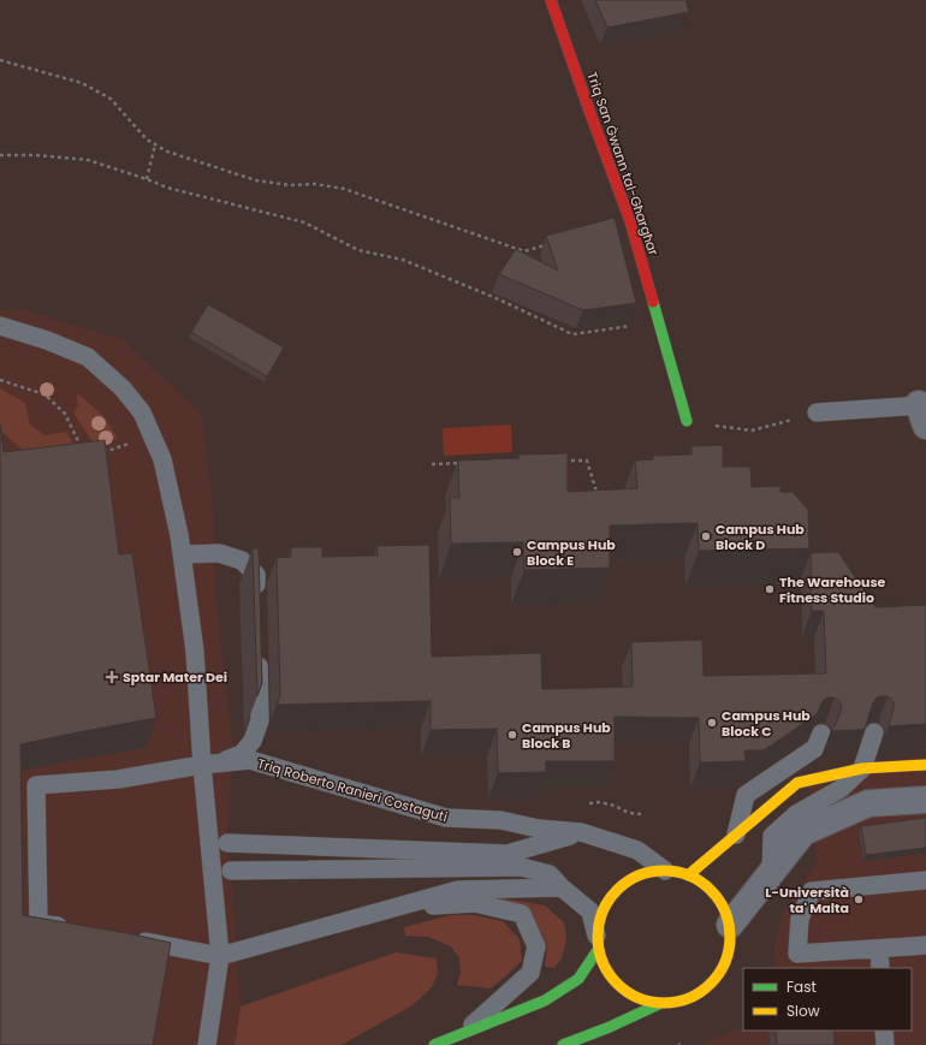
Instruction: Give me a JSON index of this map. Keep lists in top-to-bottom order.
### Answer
{
  "streets": {
    "main road": ["Triq San Ġwann tal-Għargħar"],
    "lane": ["Triq Roberto Ranieri Costaguti"]
  },
  "places": {
    "other": [
      "Campus Hub Block D",
      "Campus Hub Block E",
      "The Warehouse Fitness Studio",
      "Campus Hub Block C",
      "Campus Hub Block B",
      "L-Università ta' Malta"
    ],
    "health": ["Sptar Mater Dei"]
  },
  "legend": ["Fast", "Slow"]
}
